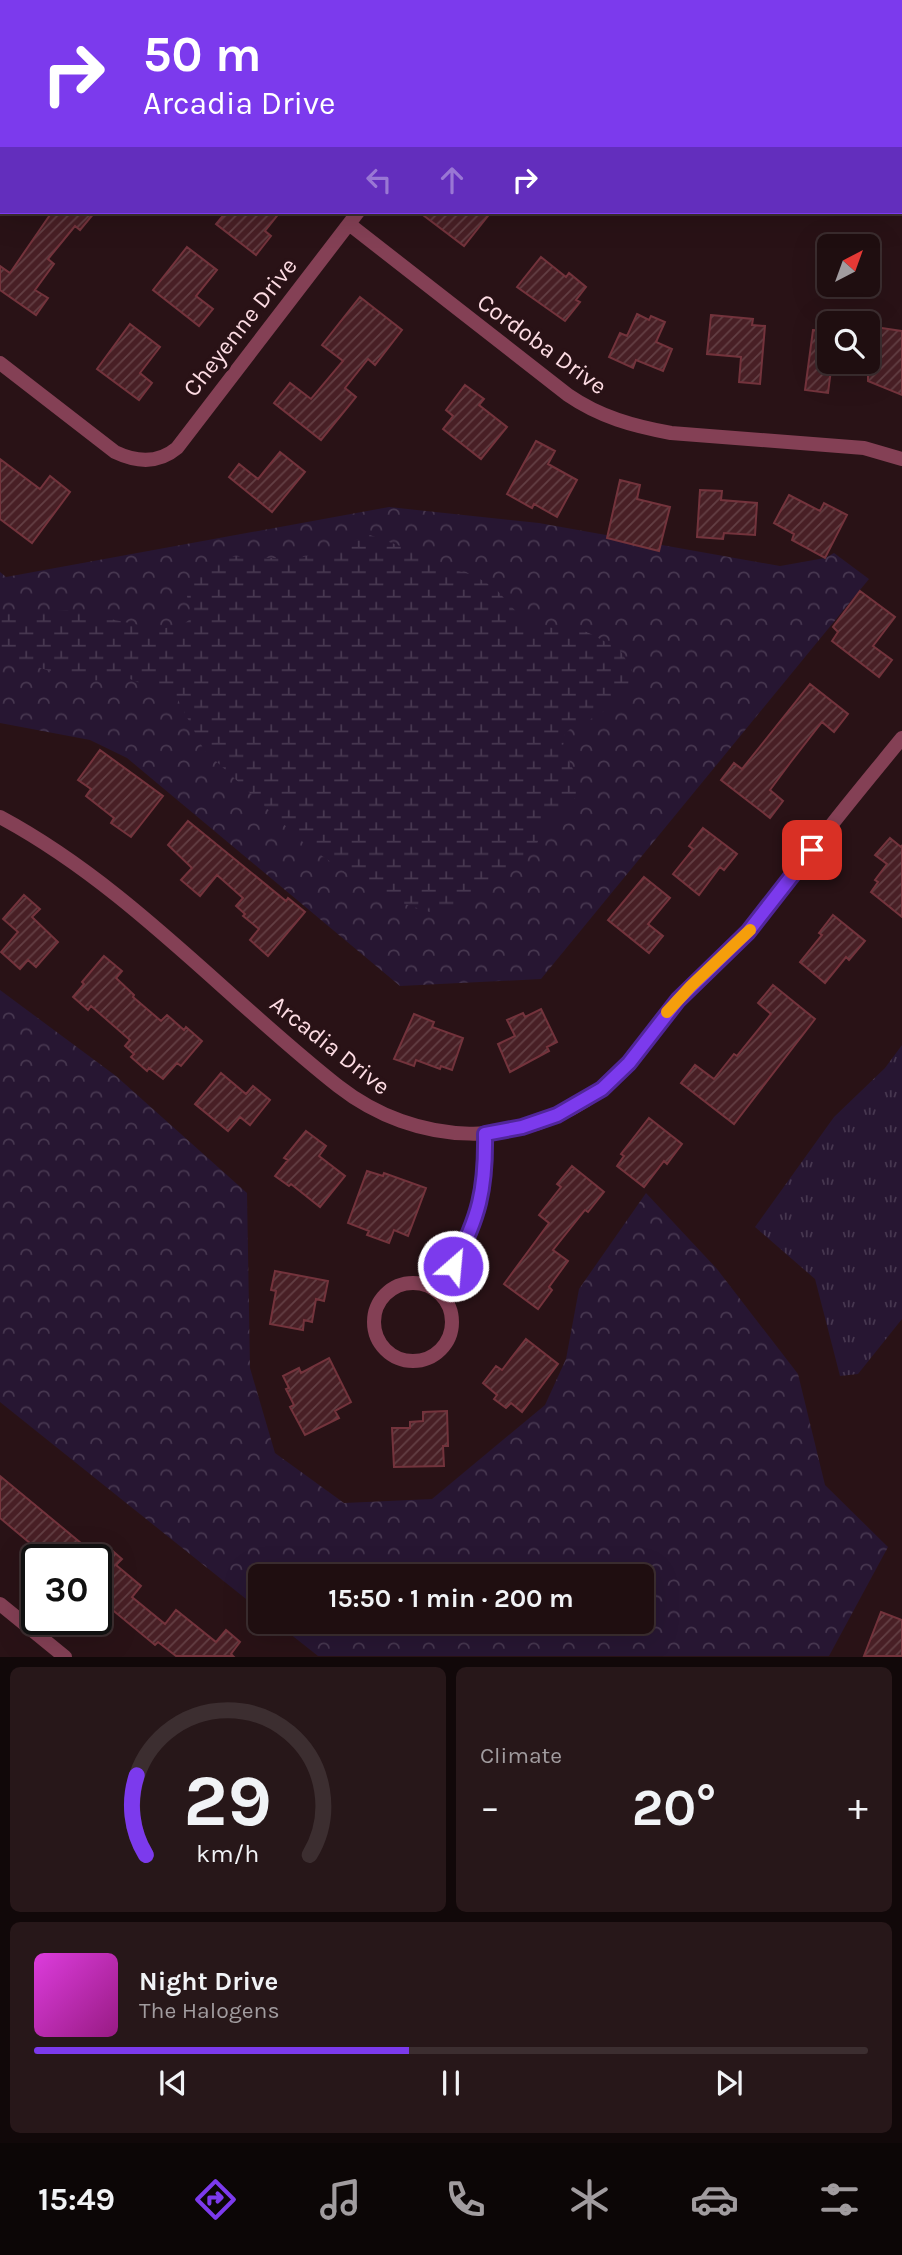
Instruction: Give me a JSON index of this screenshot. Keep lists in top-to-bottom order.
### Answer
{
  "streets": {
    "street": ["Cheyenne Drive", "Cordoba Drive", "Arcadia Drive"]
  },
  "crossings": [
    ["Cheyenne Drive", "Cordoba Drive"]
  ],
  "north": "top right",
  "page": {
    "turn": ["50 m", "Arcadia Drive"],
    "limit": "30",
    "trip": "15:50 · 1 min · 200 m",
    "tile": "Climate",
    "heat": ["−", "20°", "+"],
    "song": ["Night Drive", "The Halogens"],
    "tabs": "15:49",
    "gauge": ["29", "km/h"]
  }
}
